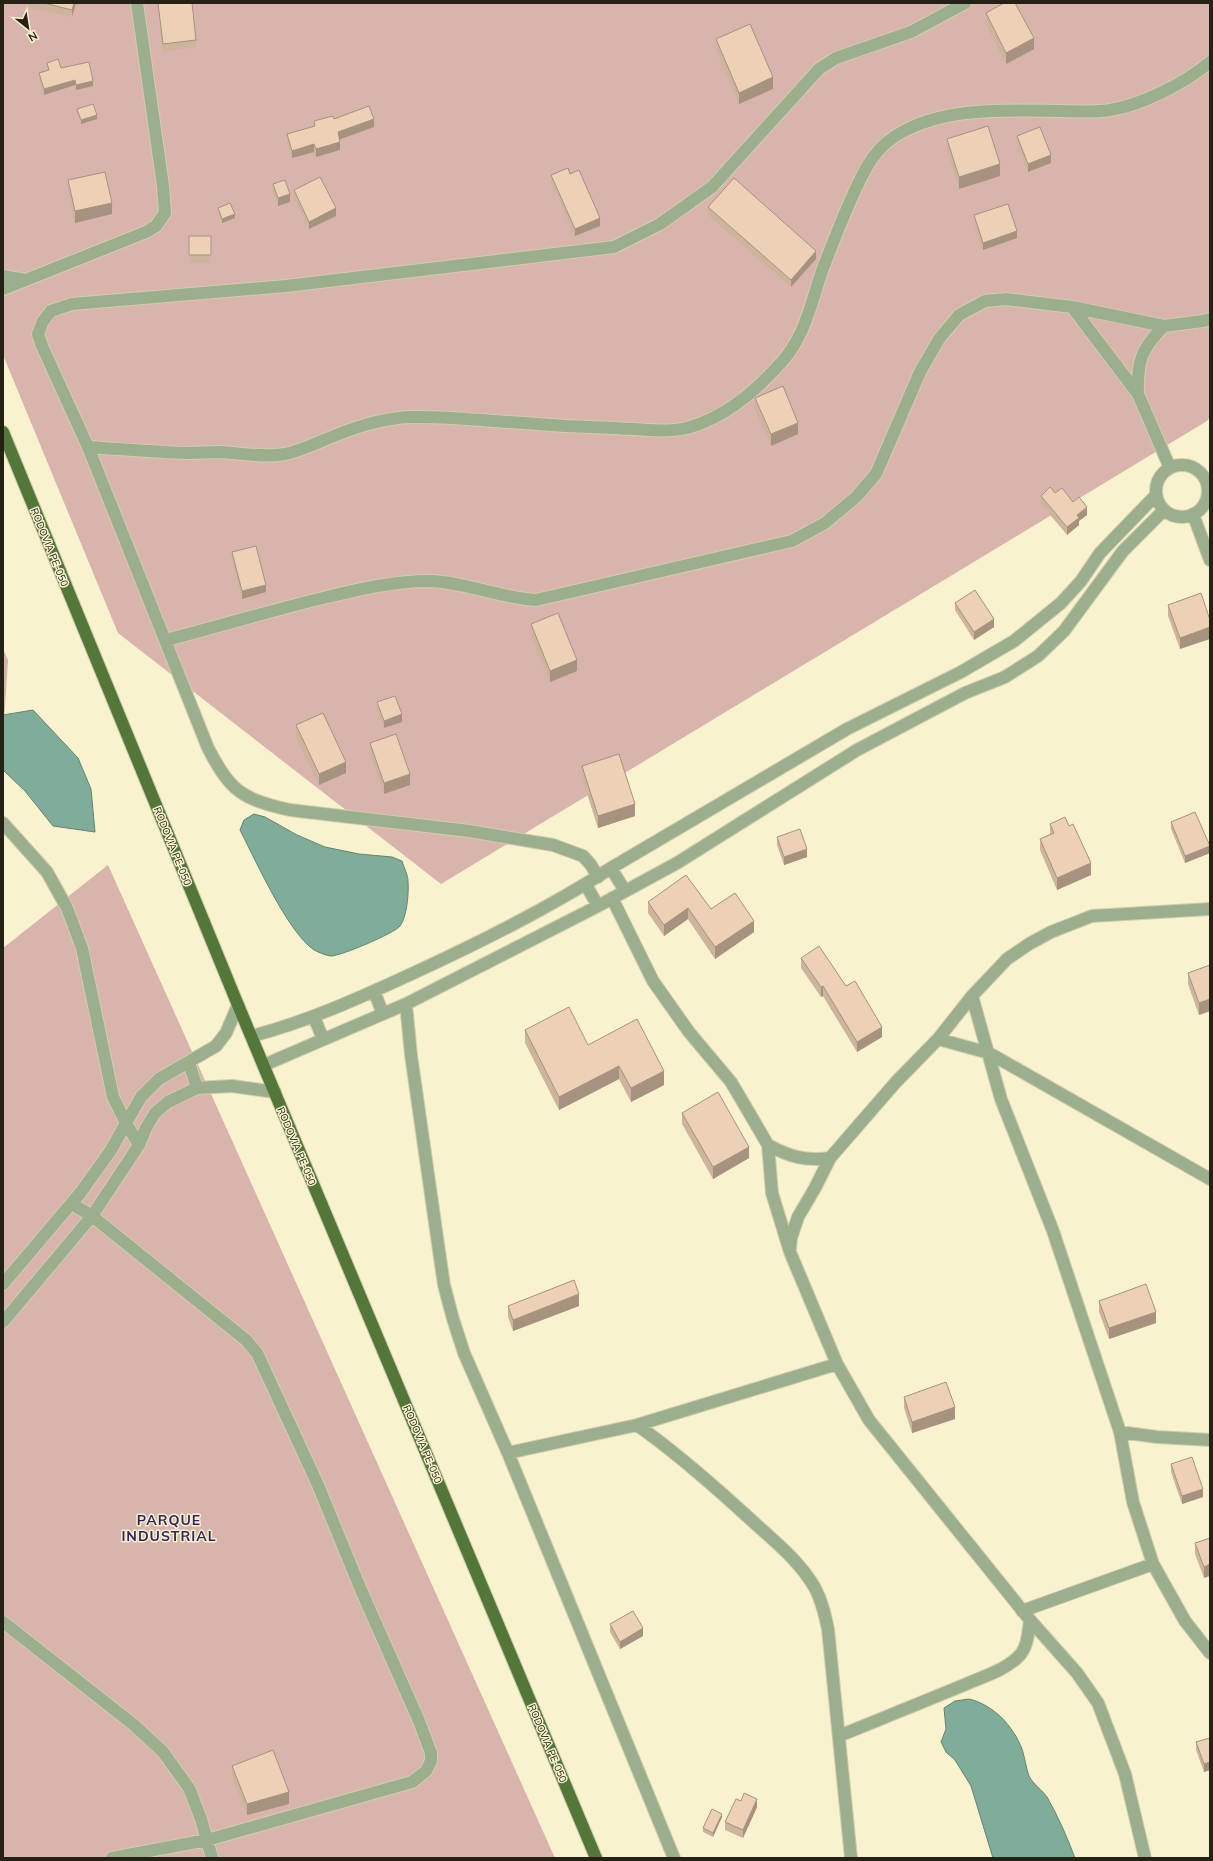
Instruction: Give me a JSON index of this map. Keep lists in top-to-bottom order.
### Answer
{
  "streets": {
    "main road": ["RODOVIA PE-050"]
  },
  "districts": ["PARQUE INDUSTRIAL"],
  "north": "bottom right"
}
